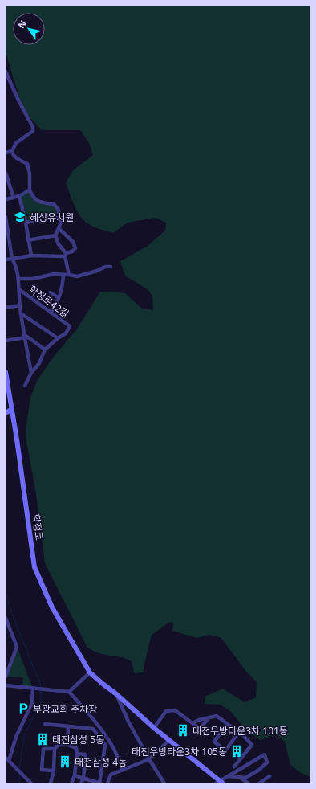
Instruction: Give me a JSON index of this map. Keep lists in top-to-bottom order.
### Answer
{
  "streets": {
    "main road": ["학정로"],
    "street": ["학정로42길"]
  },
  "places": {
    "school or university": ["혜성유치원"],
    "parking": ["부광교회 주차장"],
    "building": [
      "태전우방타운3차 101동",
      "태전삼성 5동",
      "태전우방타운3차 105동",
      "태전삼성 4동"
    ]
  },
  "north": "top left"
}
